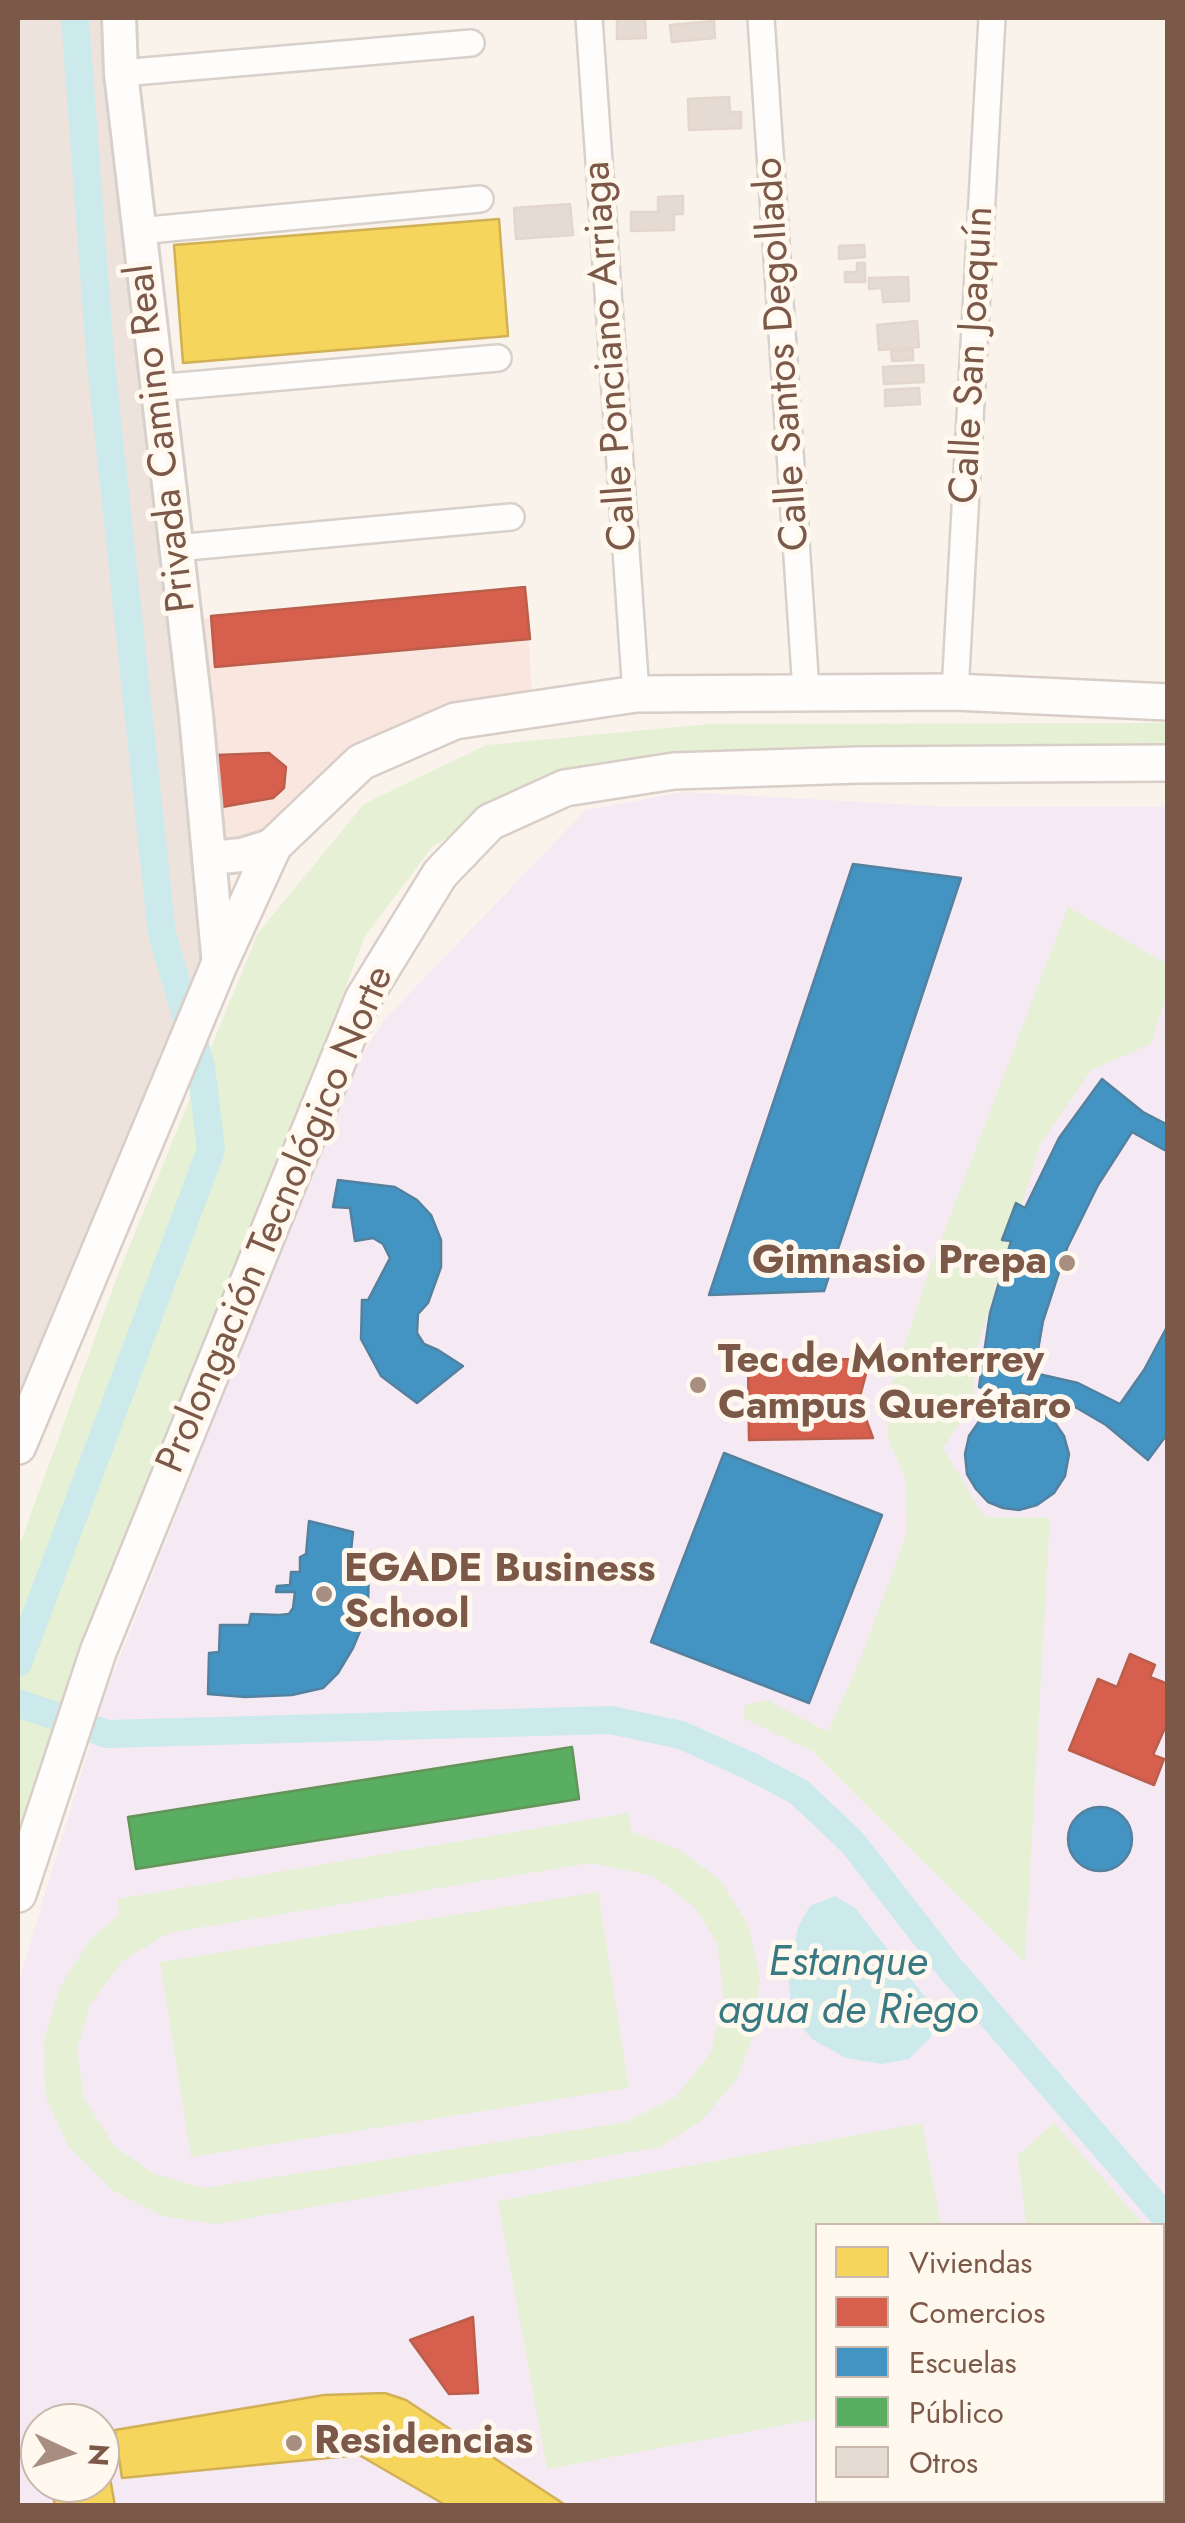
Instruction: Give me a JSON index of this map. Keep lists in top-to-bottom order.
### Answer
{
  "streets": {
    "main road": ["Prolongación Tecnológico Norte"],
    "street": [
      "Calle Santos Degollado",
      "Calle San Joaquín",
      "Calle Ponciano Arriaga",
      "Privada Camino Real"
    ]
  },
  "water": ["Estanque agua de Riego"],
  "places": [
    "Gimnasio Prepa",
    "Tec de Monterrey Campus Querétaro",
    "EGADE Business School",
    "Residencias"
  ],
  "legend": [
    "Viviendas",
    "Comercios",
    "Escuelas",
    "Público",
    "Otros"
  ],
  "north": "right"
}
